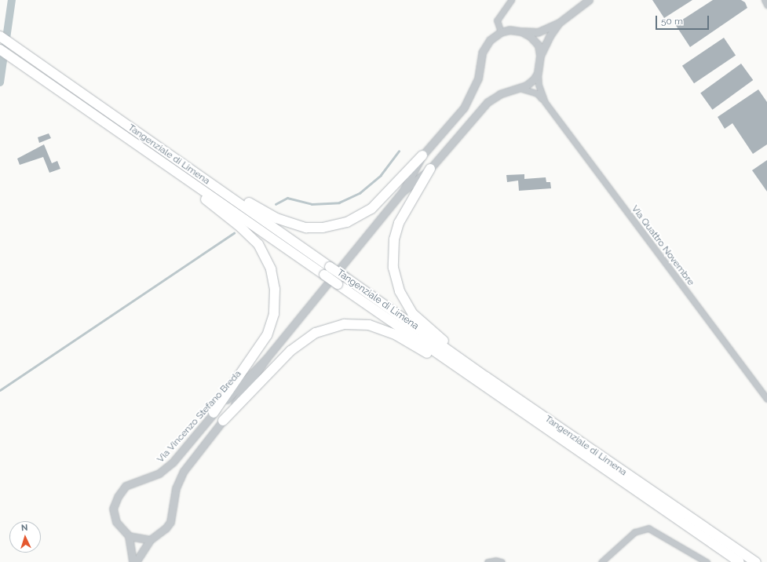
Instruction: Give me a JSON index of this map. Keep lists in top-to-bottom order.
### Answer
{
  "streets": {
    "highway": ["Tangenziale di Limena"],
    "street": ["Via Quattro Novembre", "Via Vincenzo Stefano Breda"]
  },
  "crossings": [
    ["Via Quattro Novembre", "Via Vincenzo Stefano Breda"]
  ],
  "scale_bar": "50 m",
  "north": "top"
}
